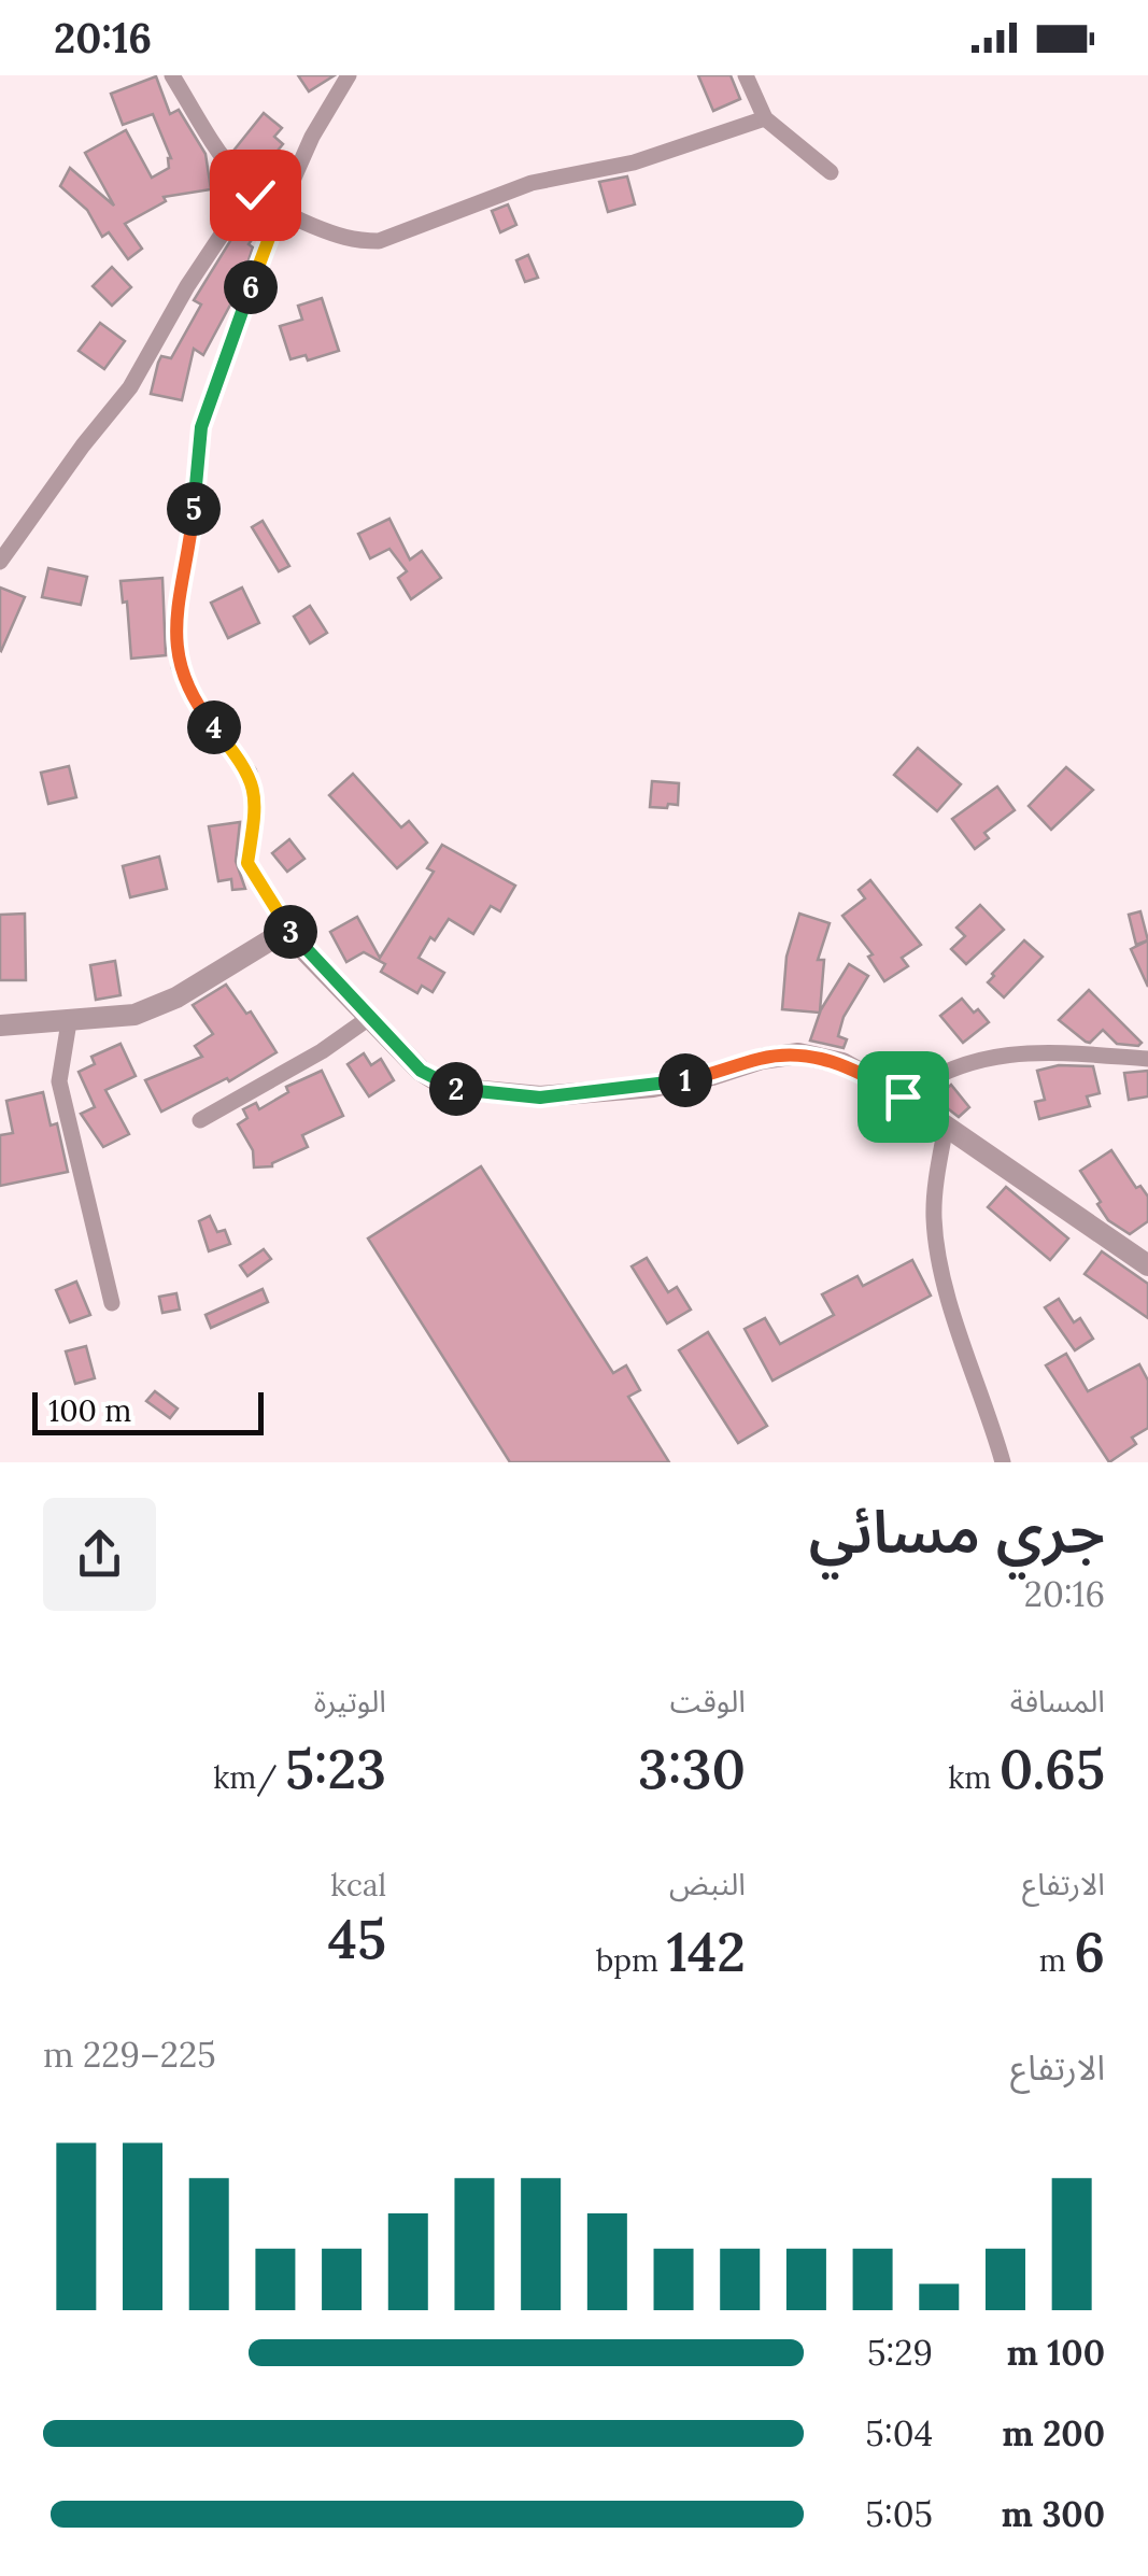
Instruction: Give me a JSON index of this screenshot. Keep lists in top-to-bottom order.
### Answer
{
  "scale_bar": "100 m",
  "page": {
    "status": "20:16",
    "pins": [
      "6",
      "5",
      "4",
      "3",
      "1",
      "2"
    ],
    "scale": "100 m",
    "heading": ["جري مسائي", "20:16"],
    "stats": [
      ["المسافة", "0.65 km"],
      ["الوقت", "3:30"],
      ["الوتيرة", "5:23 /km"],
      ["الارتفاع", "6 m"],
      ["النبض", "142 bpm"],
      ["kcal", "45"]
    ],
    "chart": ["الارتفاع", "225–229 m"],
    "list": [
      {
        "name": "100 m",
        "note": "5:29"
      },
      {
        "name": "200 m",
        "note": "5:04"
      },
      {
        "name": "300 m",
        "note": "5:05"
      }
    ]
  }
}
